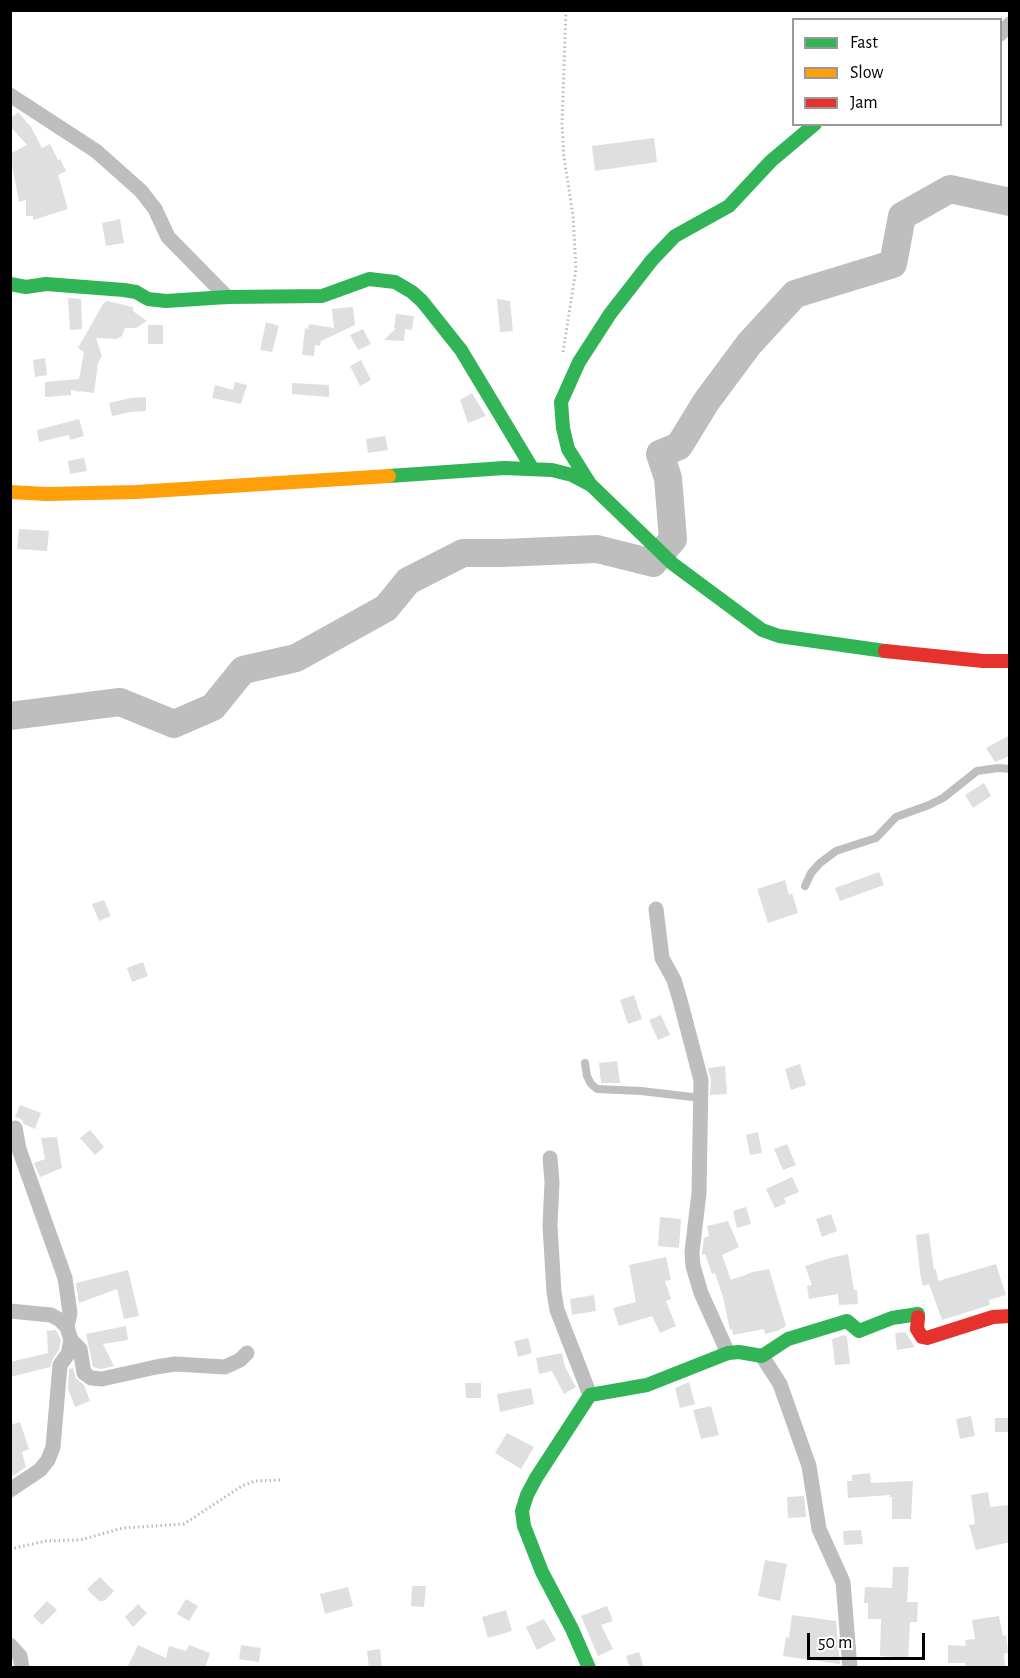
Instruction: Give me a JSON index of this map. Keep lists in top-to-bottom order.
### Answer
{
  "legend": ["Fast", "Slow", "Jam"],
  "scale_bar": "50 m"
}
